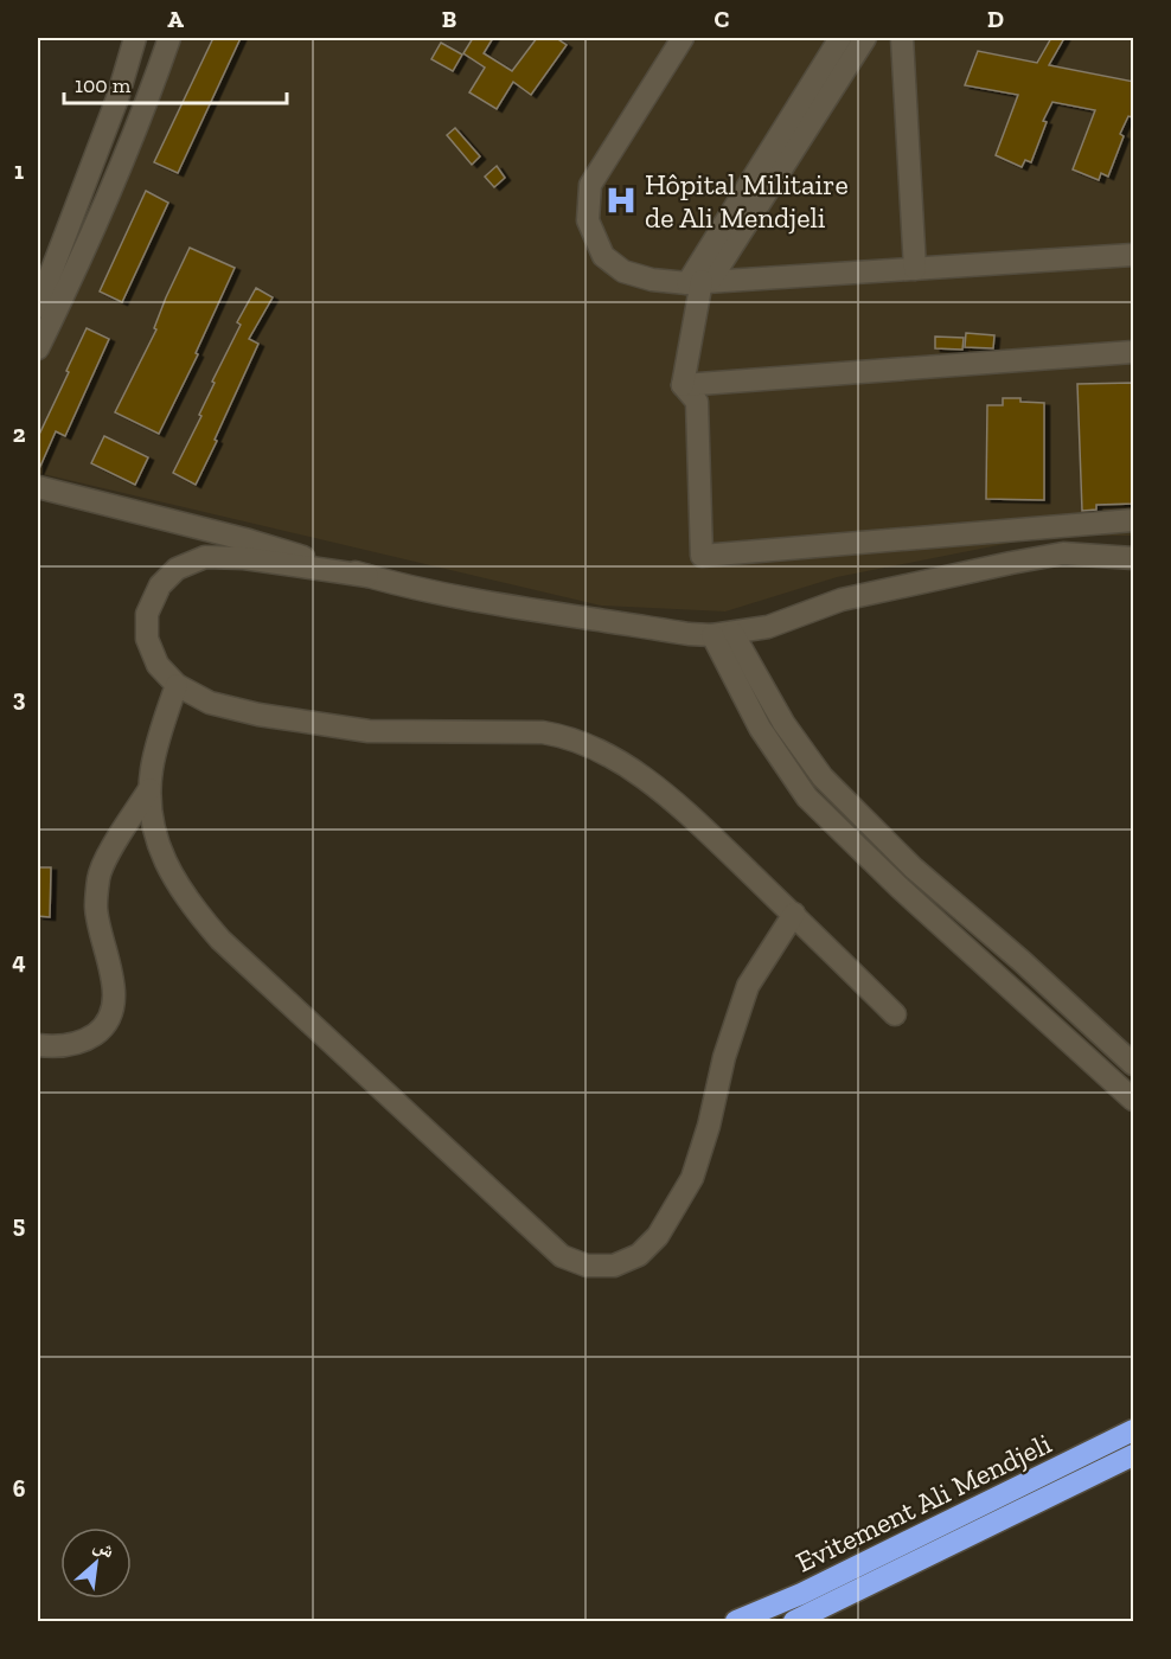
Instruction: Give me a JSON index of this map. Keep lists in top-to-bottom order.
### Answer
{
  "streets": {
    "highway": ["Evitement Ali Mendjeli"]
  },
  "places": {
    "hospital": ["Hôpital Militaire de Ali Mendjeli"]
  },
  "scale_bar": "100 m",
  "north": "top right",
  "grid": {
    "columns": [
      "A",
      "B",
      "C",
      "D"
    ],
    "rows": [
      "1",
      "2",
      "3",
      "4",
      "5",
      "6"
    ]
  }
}
